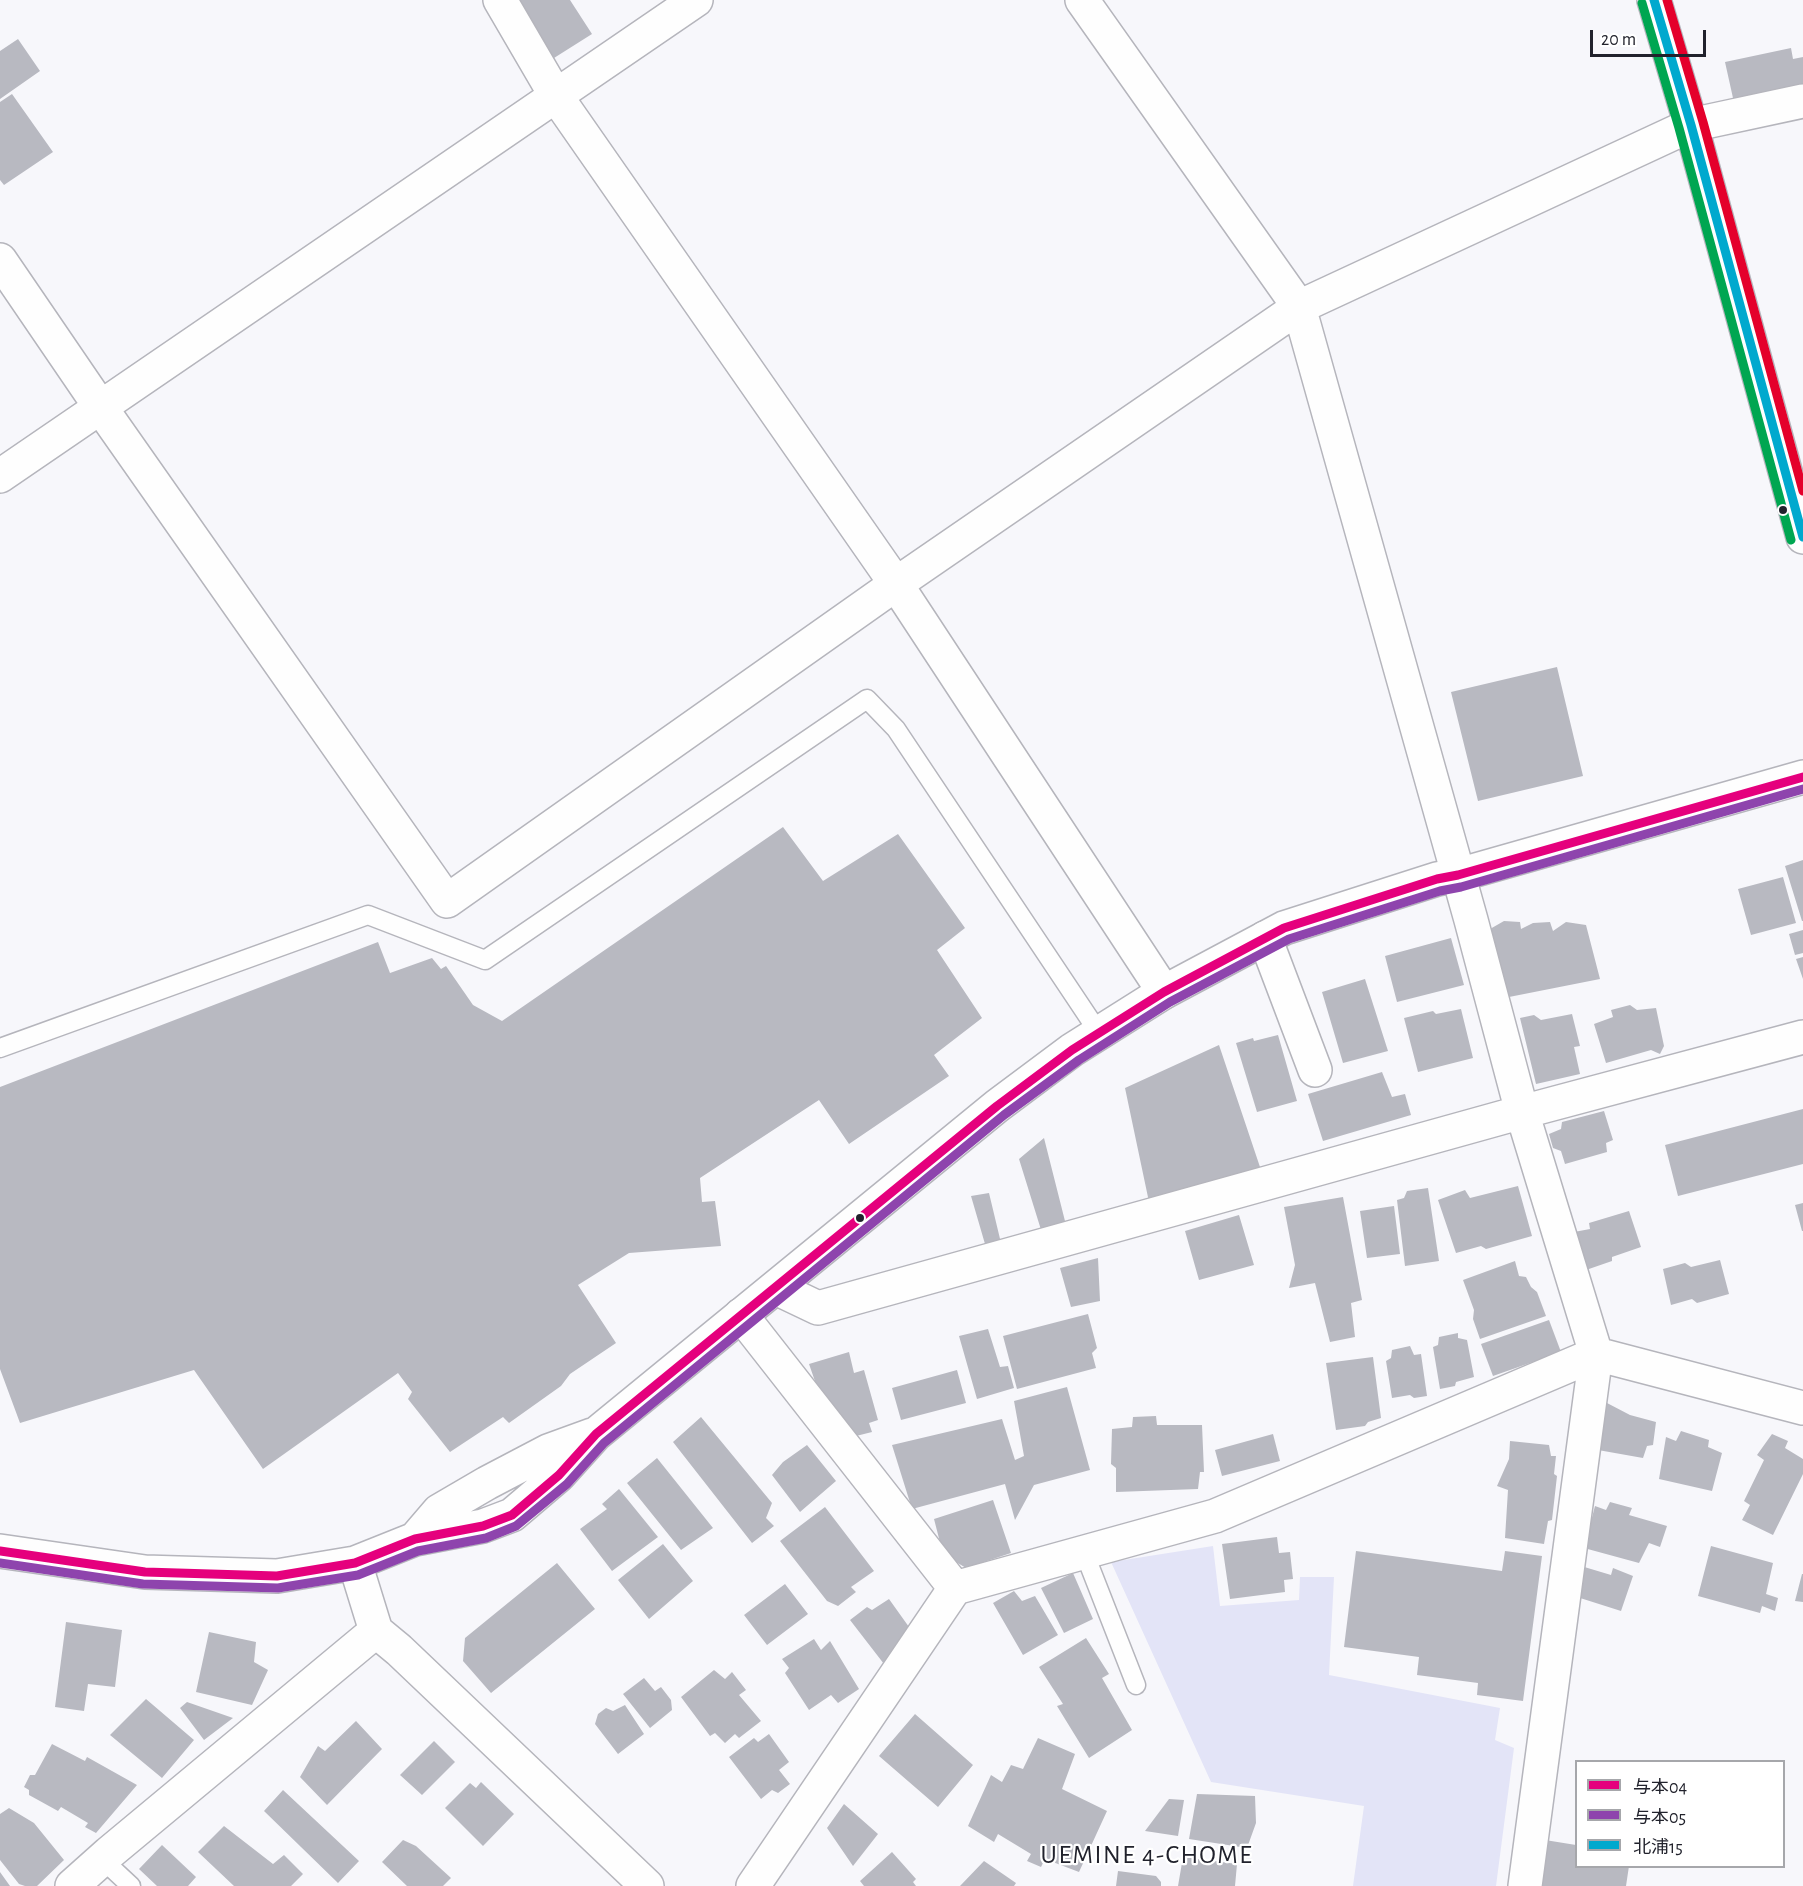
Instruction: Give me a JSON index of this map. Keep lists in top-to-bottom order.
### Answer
{
  "districts": ["UEMINE 4-CHOME"],
  "lines": ["transit line 北浦15", "transit line 与本04", "transit line 与本05"],
  "legend": ["与本04", "与本05", "北浦15"],
  "scale_bar": "20 m"
}
